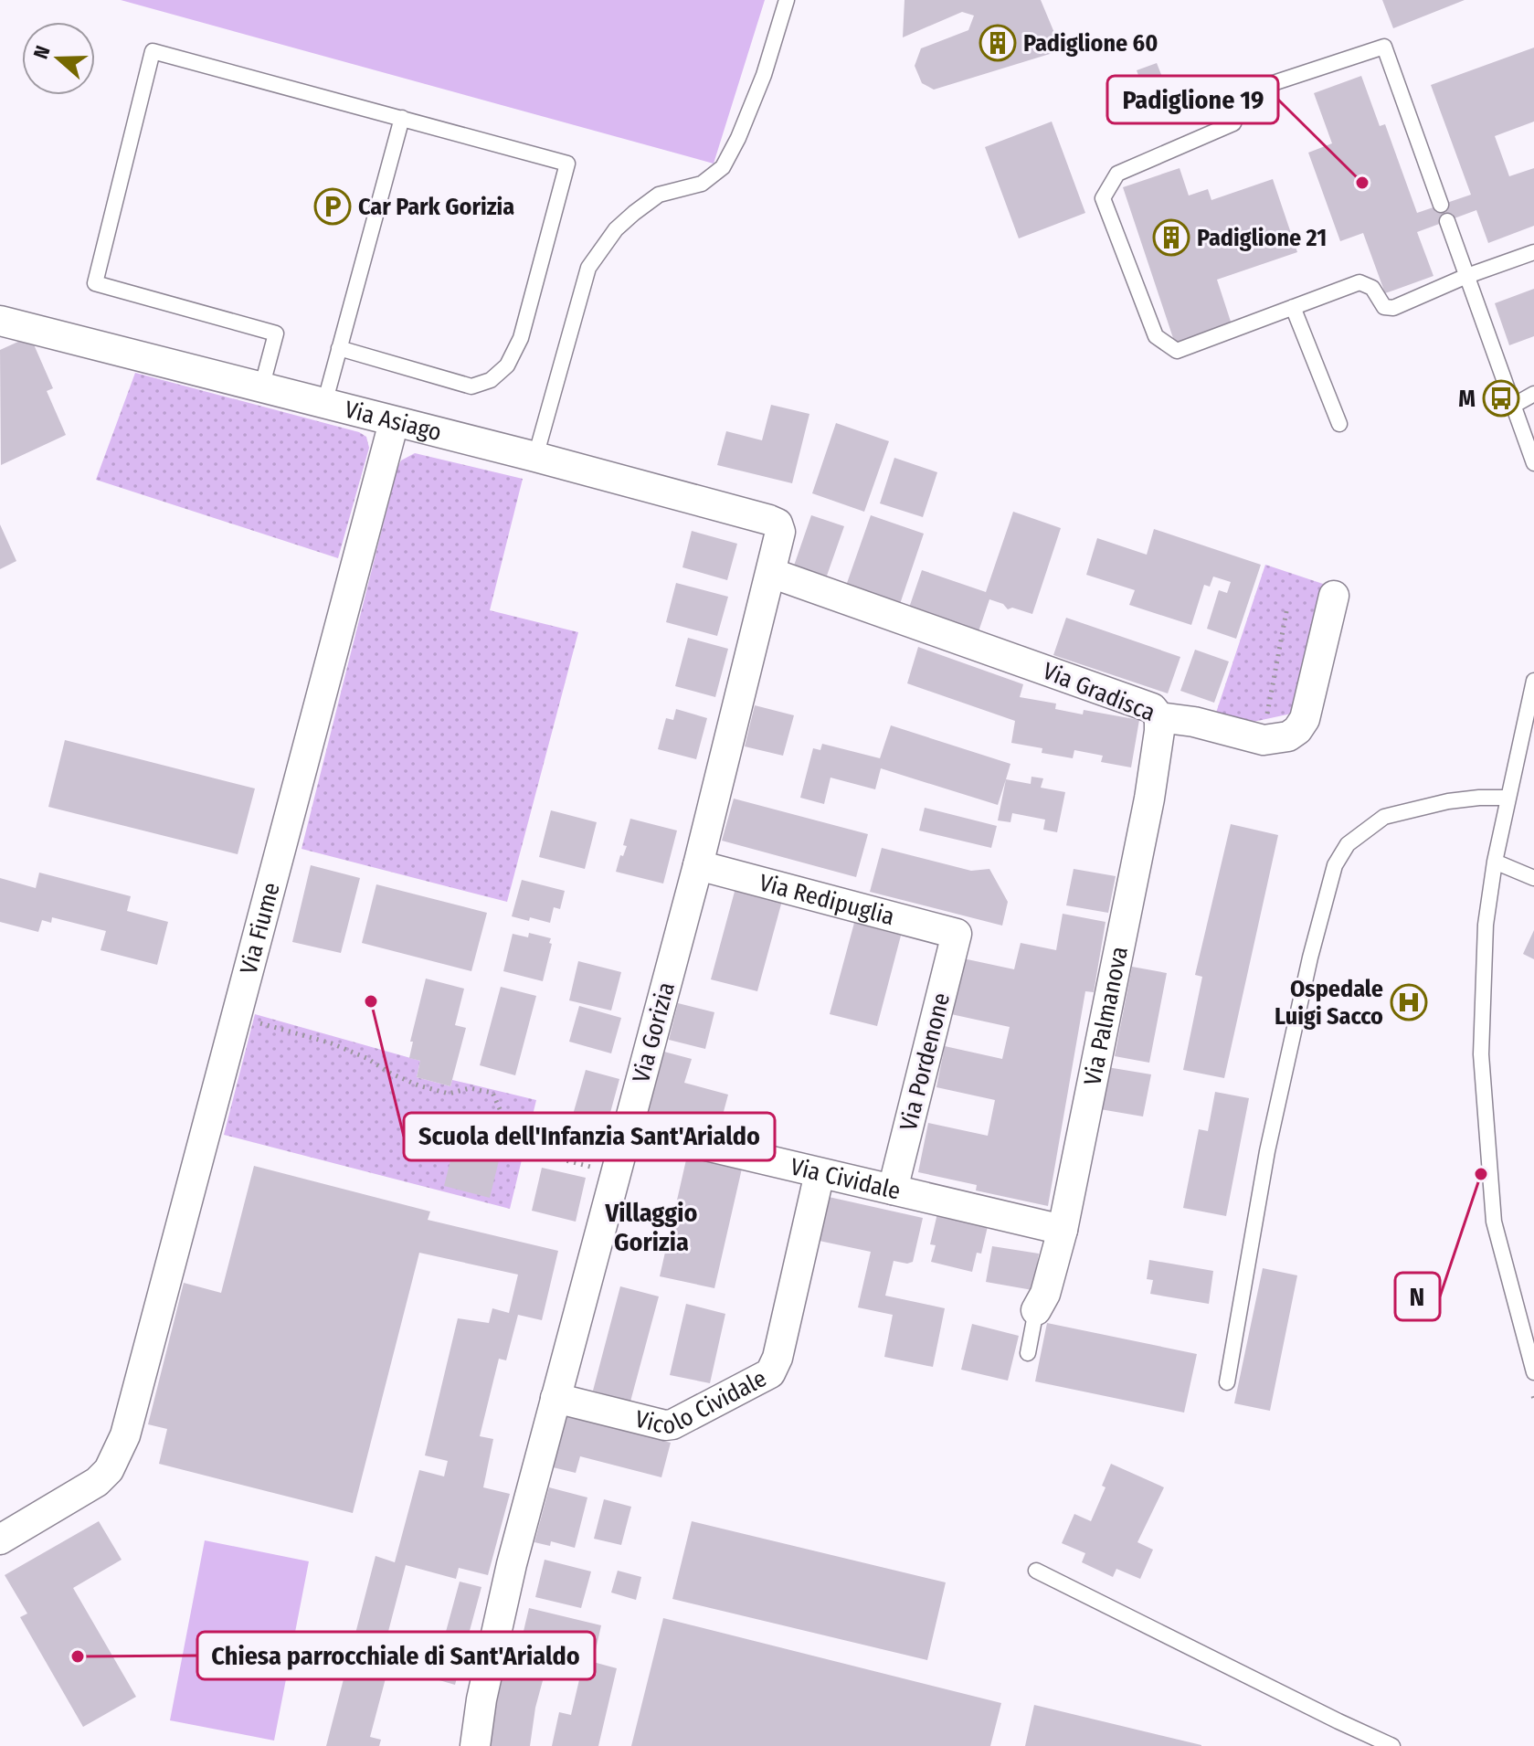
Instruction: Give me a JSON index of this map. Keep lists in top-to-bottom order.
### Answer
{
  "streets": {
    "street": [
      "Via Asiago",
      "Via Gradisca",
      "Via Redipuglia",
      "Via Fiume",
      "Via Palmanova",
      "Via Gorizia",
      "Via Pordenone",
      "Via Cividale",
      "Vicolo Cividale"
    ]
  },
  "crossings": [
    ["Via Asiago", "Via Fiume"],
    ["Via Asiago", "Via Gorizia"],
    ["Via Gradisca", "Via Palmanova"],
    ["Via Gradisca", "Via Gorizia"],
    ["Via Redipuglia", "Via Gorizia"],
    ["Via Redipuglia", "Via Pordenone"],
    ["Via Palmanova", "Via Cividale"],
    ["Via Gorizia", "Via Cividale"],
    ["Via Gorizia", "Vicolo Cividale"],
    ["Via Pordenone", "Via Cividale"],
    ["Via Cividale", "Vicolo Cividale"]
  ],
  "districts": ["Villaggio Gorizia"],
  "places": {
    "building": ["Padiglione 60", "Padiglione 21"],
    "other": [
      "Padiglione 19",
      "Scuola dell'Infanzia Sant'Arialdo",
      "N",
      "Chiesa parrocchiale di Sant'Arialdo"
    ],
    "parking": ["Car Park Gorizia"],
    "bus stop": ["M"],
    "hospital": ["Ospedale Luigi Sacco"]
  },
  "north": "left"
}
